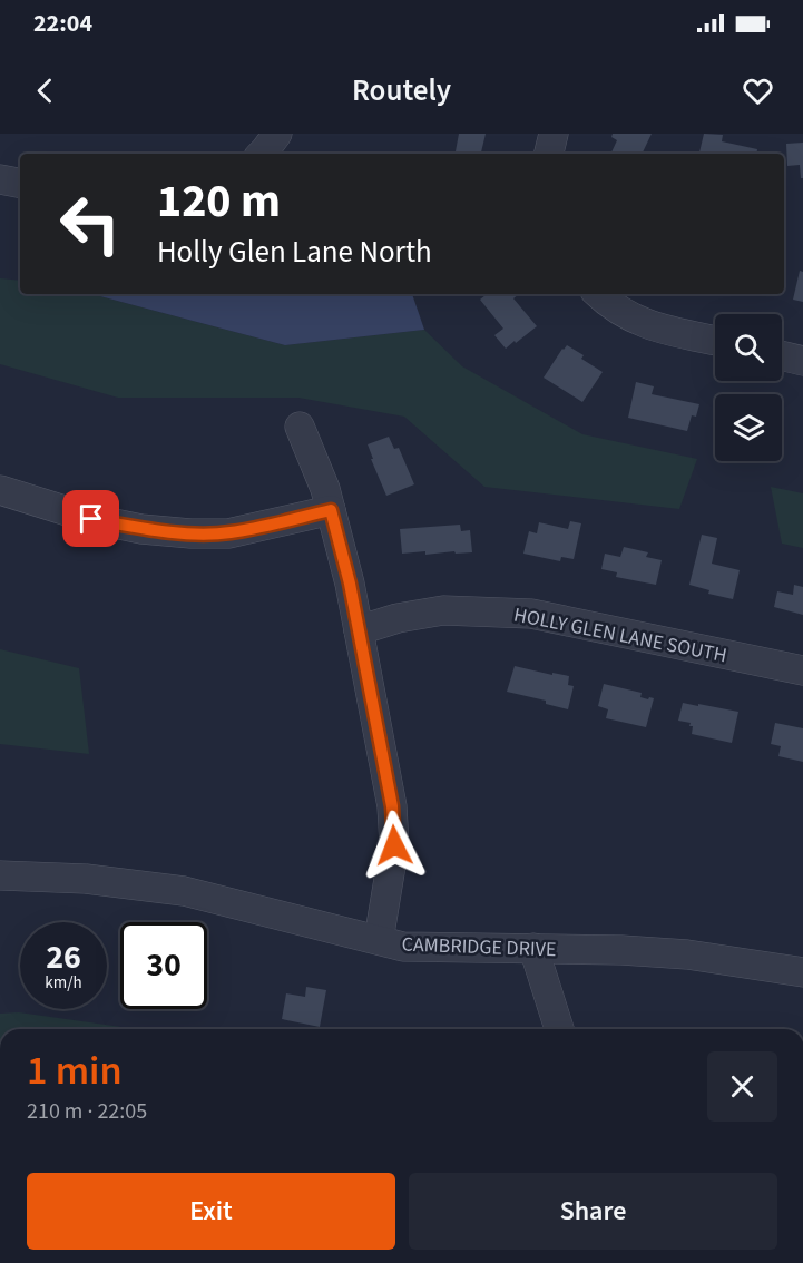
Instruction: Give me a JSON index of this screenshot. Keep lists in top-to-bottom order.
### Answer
{
  "streets": {
    "street": ["HOLLY GLEN LANE SOUTH", "CAMBRIDGE DRIVE"]
  },
  "page": {
    "status": "22:04",
    "header": "Routely",
    "turn": ["120 m", "Holly Glen Lane North"],
    "speed": "26 km/h",
    "limit": "30",
    "heading": ["1 min", "210 m · 22:05"],
    "buttons": ["Exit", "Share"]
  }
}
